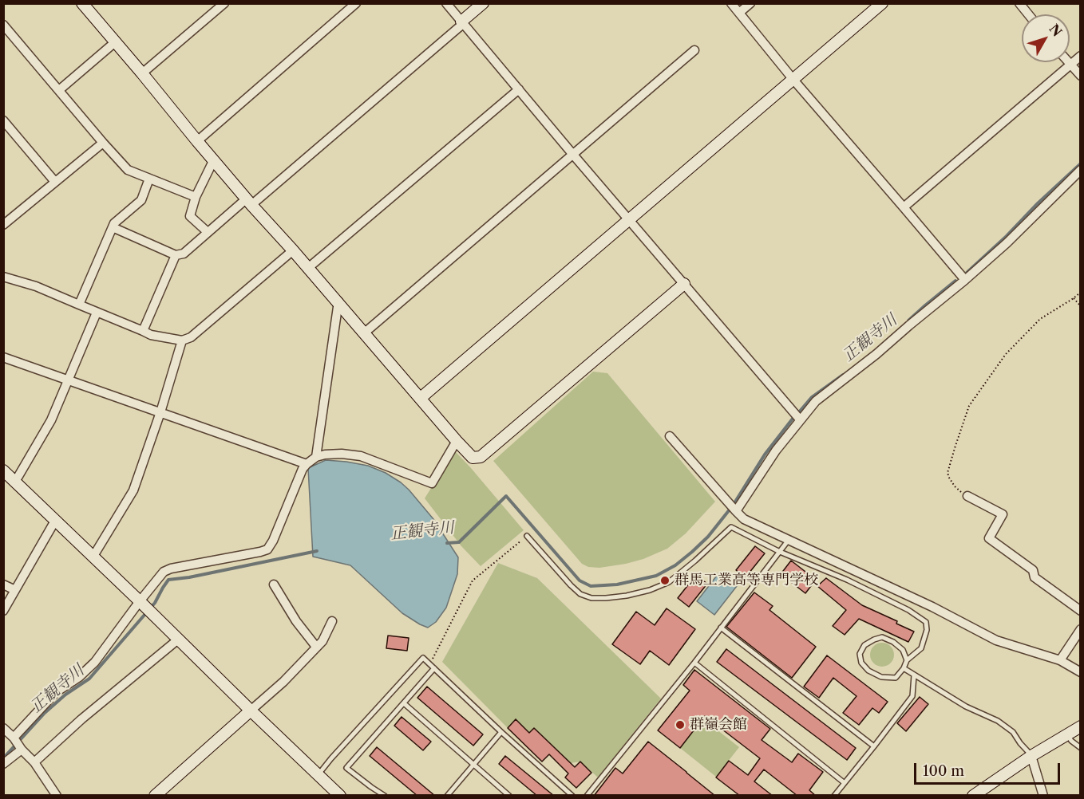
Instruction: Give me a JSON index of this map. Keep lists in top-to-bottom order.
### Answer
{
  "water": ["正観寺川"],
  "places": ["群馬工業高等専門学校", "群嶺会館"],
  "scale_bar": "100 m",
  "north": "top right"
}
